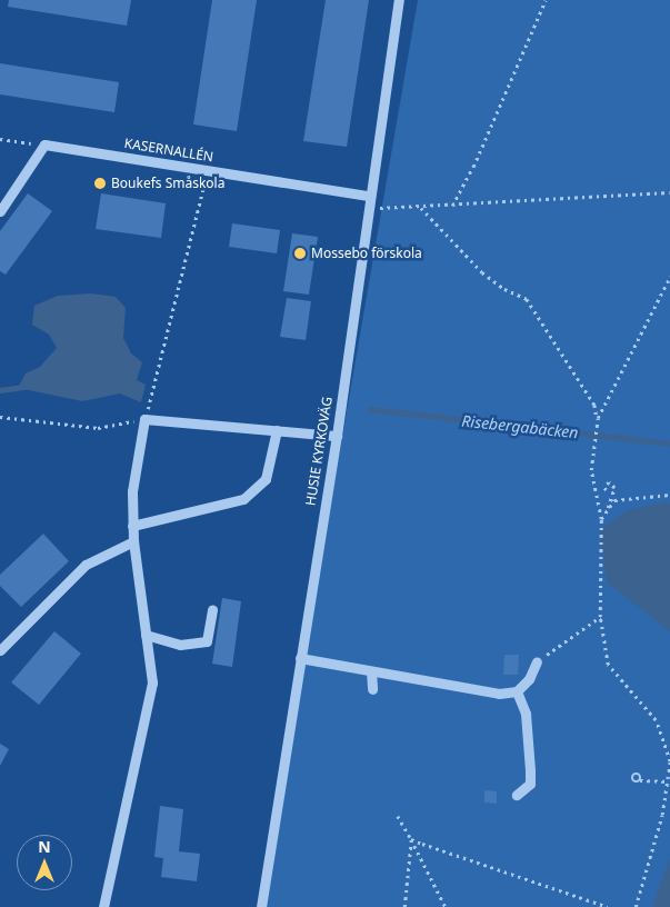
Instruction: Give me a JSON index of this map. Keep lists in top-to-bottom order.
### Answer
{
  "streets": {
    "street": ["KASERNALLÉN", "HUSIE KYRKOVÄG"]
  },
  "crossings": [
    ["KASERNALLÉN", "HUSIE KYRKOVÄG"]
  ],
  "water": ["Risebergabäcken"],
  "places": ["Boukefs Småskola", "Mossebo förskola"],
  "north": "top"
}
